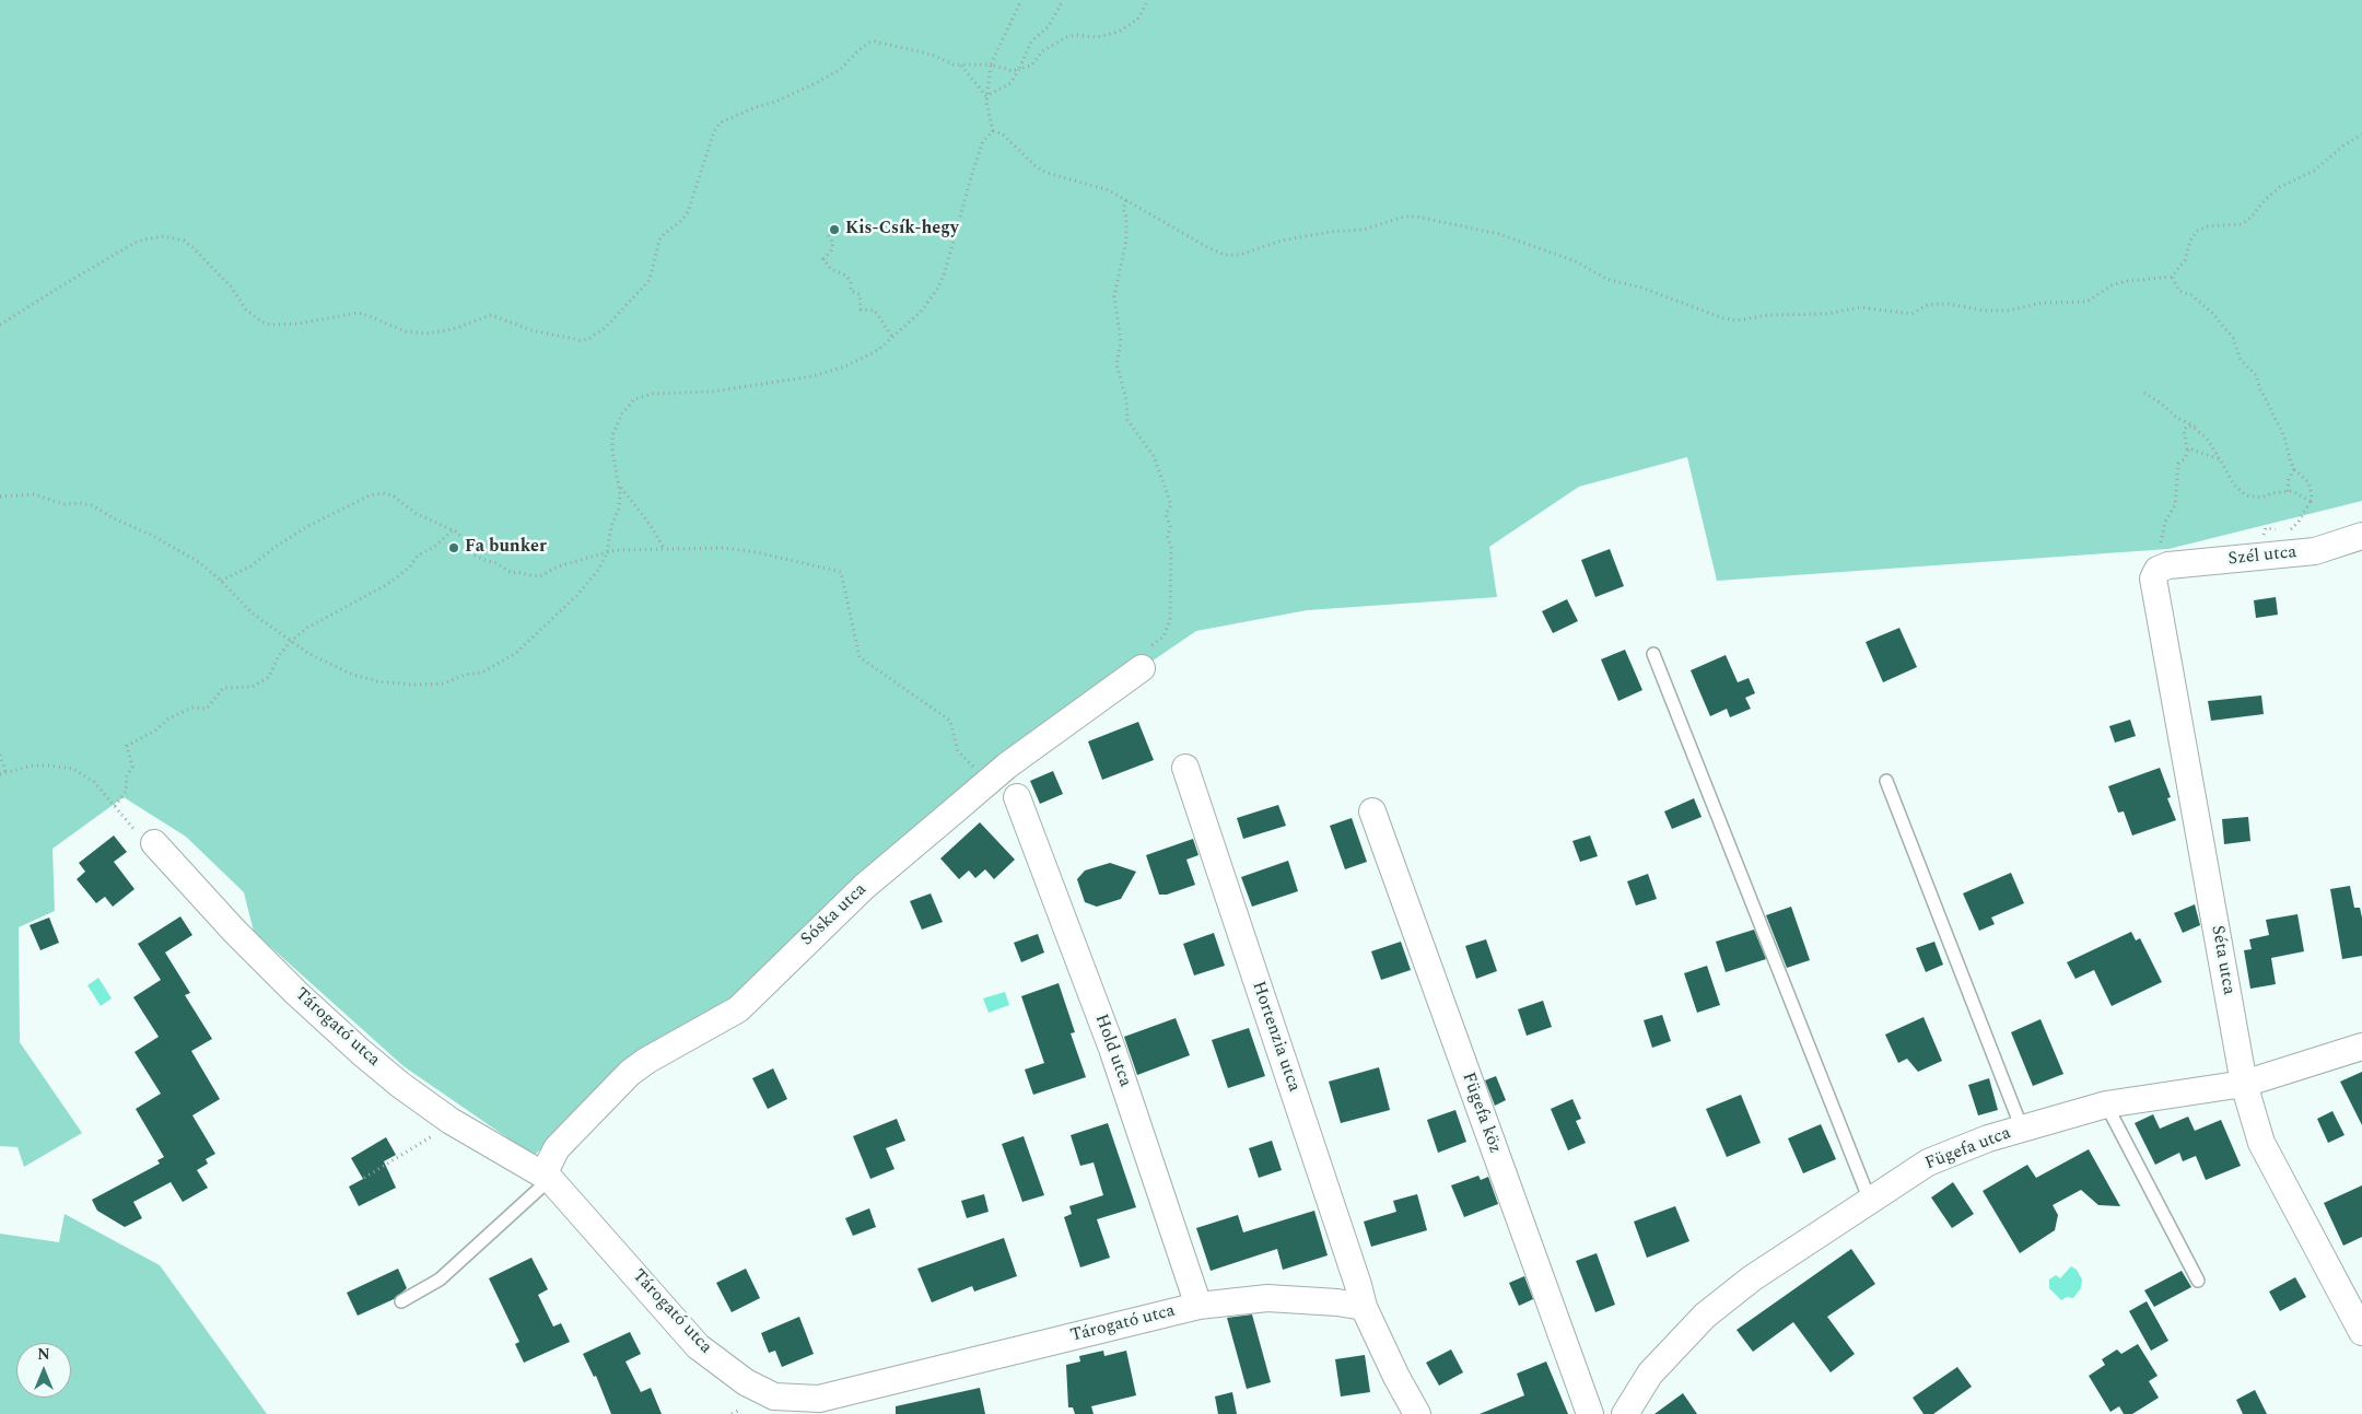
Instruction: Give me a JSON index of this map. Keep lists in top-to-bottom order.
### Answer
{
  "streets": {
    "street": [
      "Szél utca",
      "Sóska utca",
      "Séta utca",
      "Tárogató utca",
      "Hortenzia utca",
      "Hold utca",
      "Fügefa köz",
      "Fügefa utca"
    ]
  },
  "crossings": [
    ["Szél utca", "Séta utca"],
    ["Sóska utca", "Tárogató utca"],
    ["Séta utca", "Fügefa utca"],
    ["Tárogató utca", "Hortenzia utca"],
    ["Tárogató utca", "Hold utca"]
  ],
  "places": ["Kis-Csík-hegy", "Fa bunker"],
  "north": "top"
}
